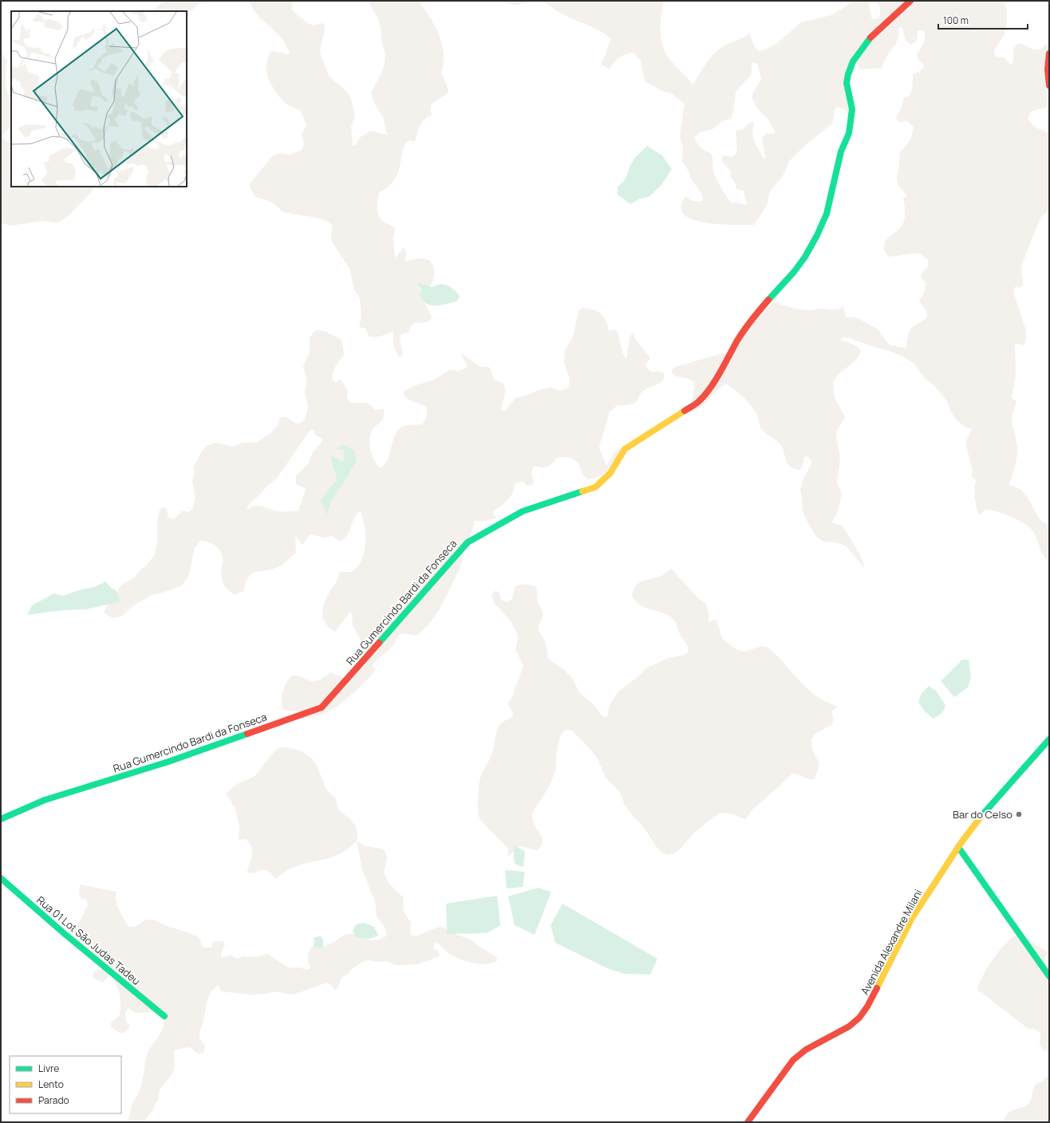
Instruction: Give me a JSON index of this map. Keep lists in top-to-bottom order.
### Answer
{
  "streets": {
    "street": ["Rua Gumercindo Bardi da Fonseca", "Rua 01 Lot São Judas Tadeu", "Avenida Alexandre Milani"]
  },
  "places": ["Bar do Celso"],
  "legend": ["Livre", "Lento", "Parado"],
  "scale_bar": "100 m"
}
